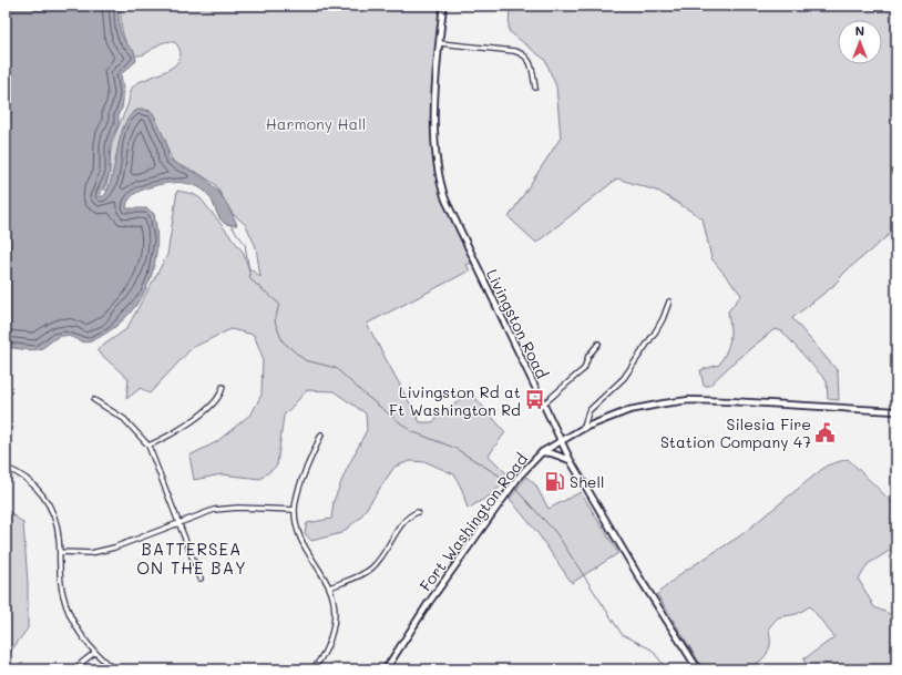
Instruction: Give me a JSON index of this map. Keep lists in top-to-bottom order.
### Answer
{
  "streets": {
    "main road": ["Livingston Road", "Fort Washington Road"]
  },
  "crossings": [
    ["Livingston Road", "Fort Washington Road"]
  ],
  "districts": ["BATTERSEA ON THE BAY"],
  "parks": ["Harmony Hall"],
  "places": {
    "bus stop": ["Livingston Rd at Ft Washington Rd"],
    "public building": ["Silesia Fire Station Company 47"],
    "fuel station": ["Shell"]
  },
  "north": "top"
}
